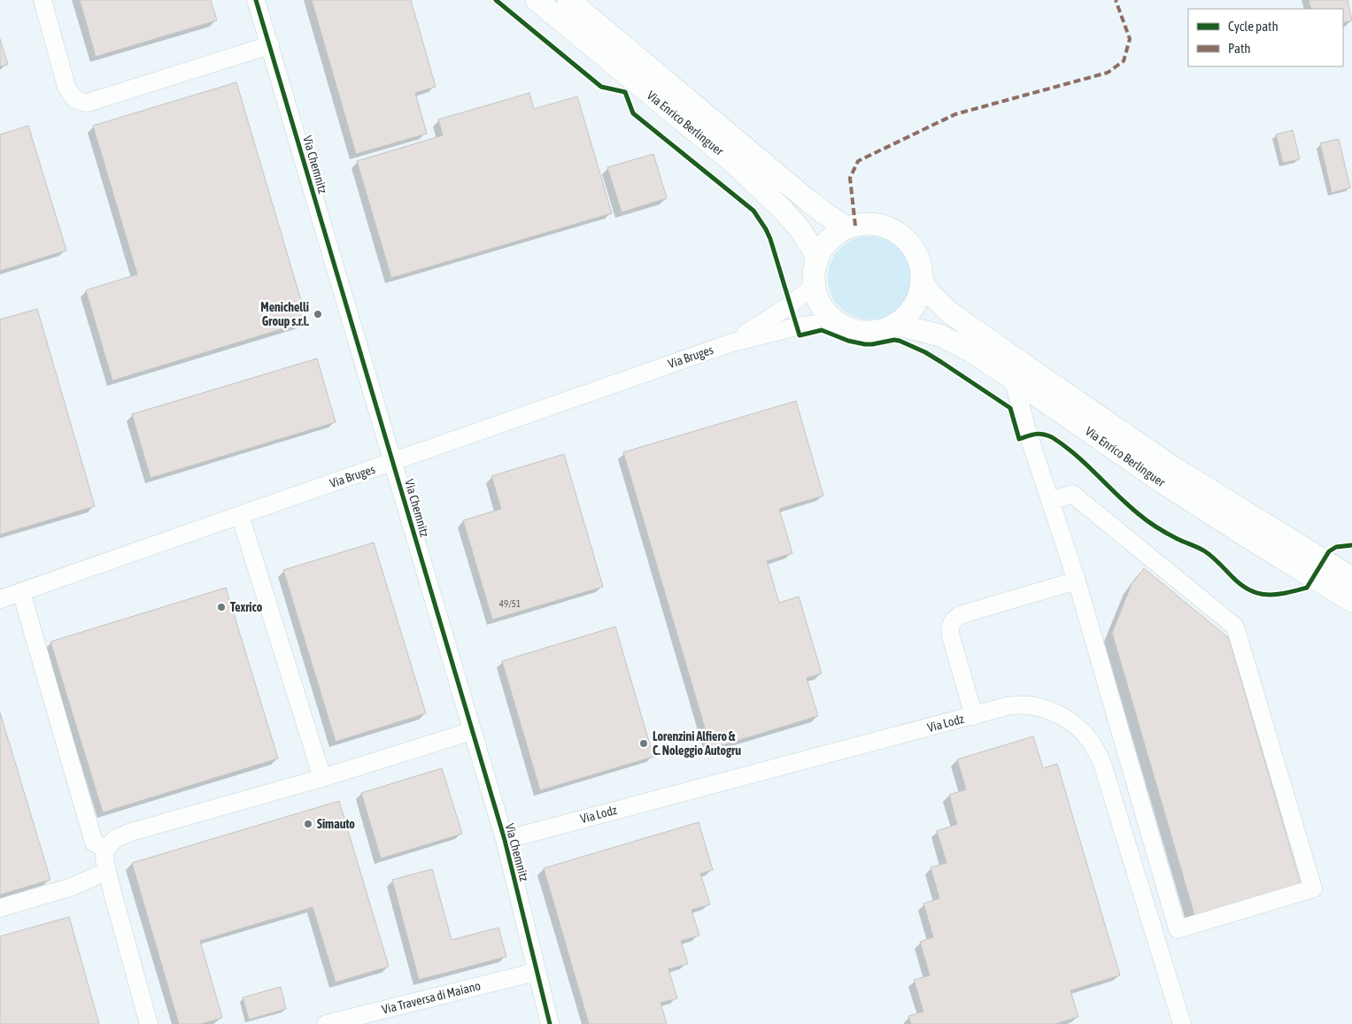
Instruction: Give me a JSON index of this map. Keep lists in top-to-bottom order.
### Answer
{
  "streets": {
    "main road": ["Via Enrico Berlinguer"],
    "street": [
      "Via Chemnitz",
      "Via Bruges",
      "Via Lodz",
      "Via Traversa di Maiano"
    ]
  },
  "crossings": [
    ["Via Enrico Berlinguer", "Via Bruges"],
    ["Via Chemnitz", "Via Bruges"],
    ["Via Chemnitz", "Via Lodz"],
    ["Via Chemnitz", "Via Traversa di Maiano"]
  ],
  "places": [
    "Menichelli Group s.r.l.",
    "Texrico",
    "Lorenzini Alfiero & C. Noleggio Autogru",
    "Simauto"
  ],
  "house_numbers": ["49/51"],
  "legend": ["Cycle path", "Path"]
}
